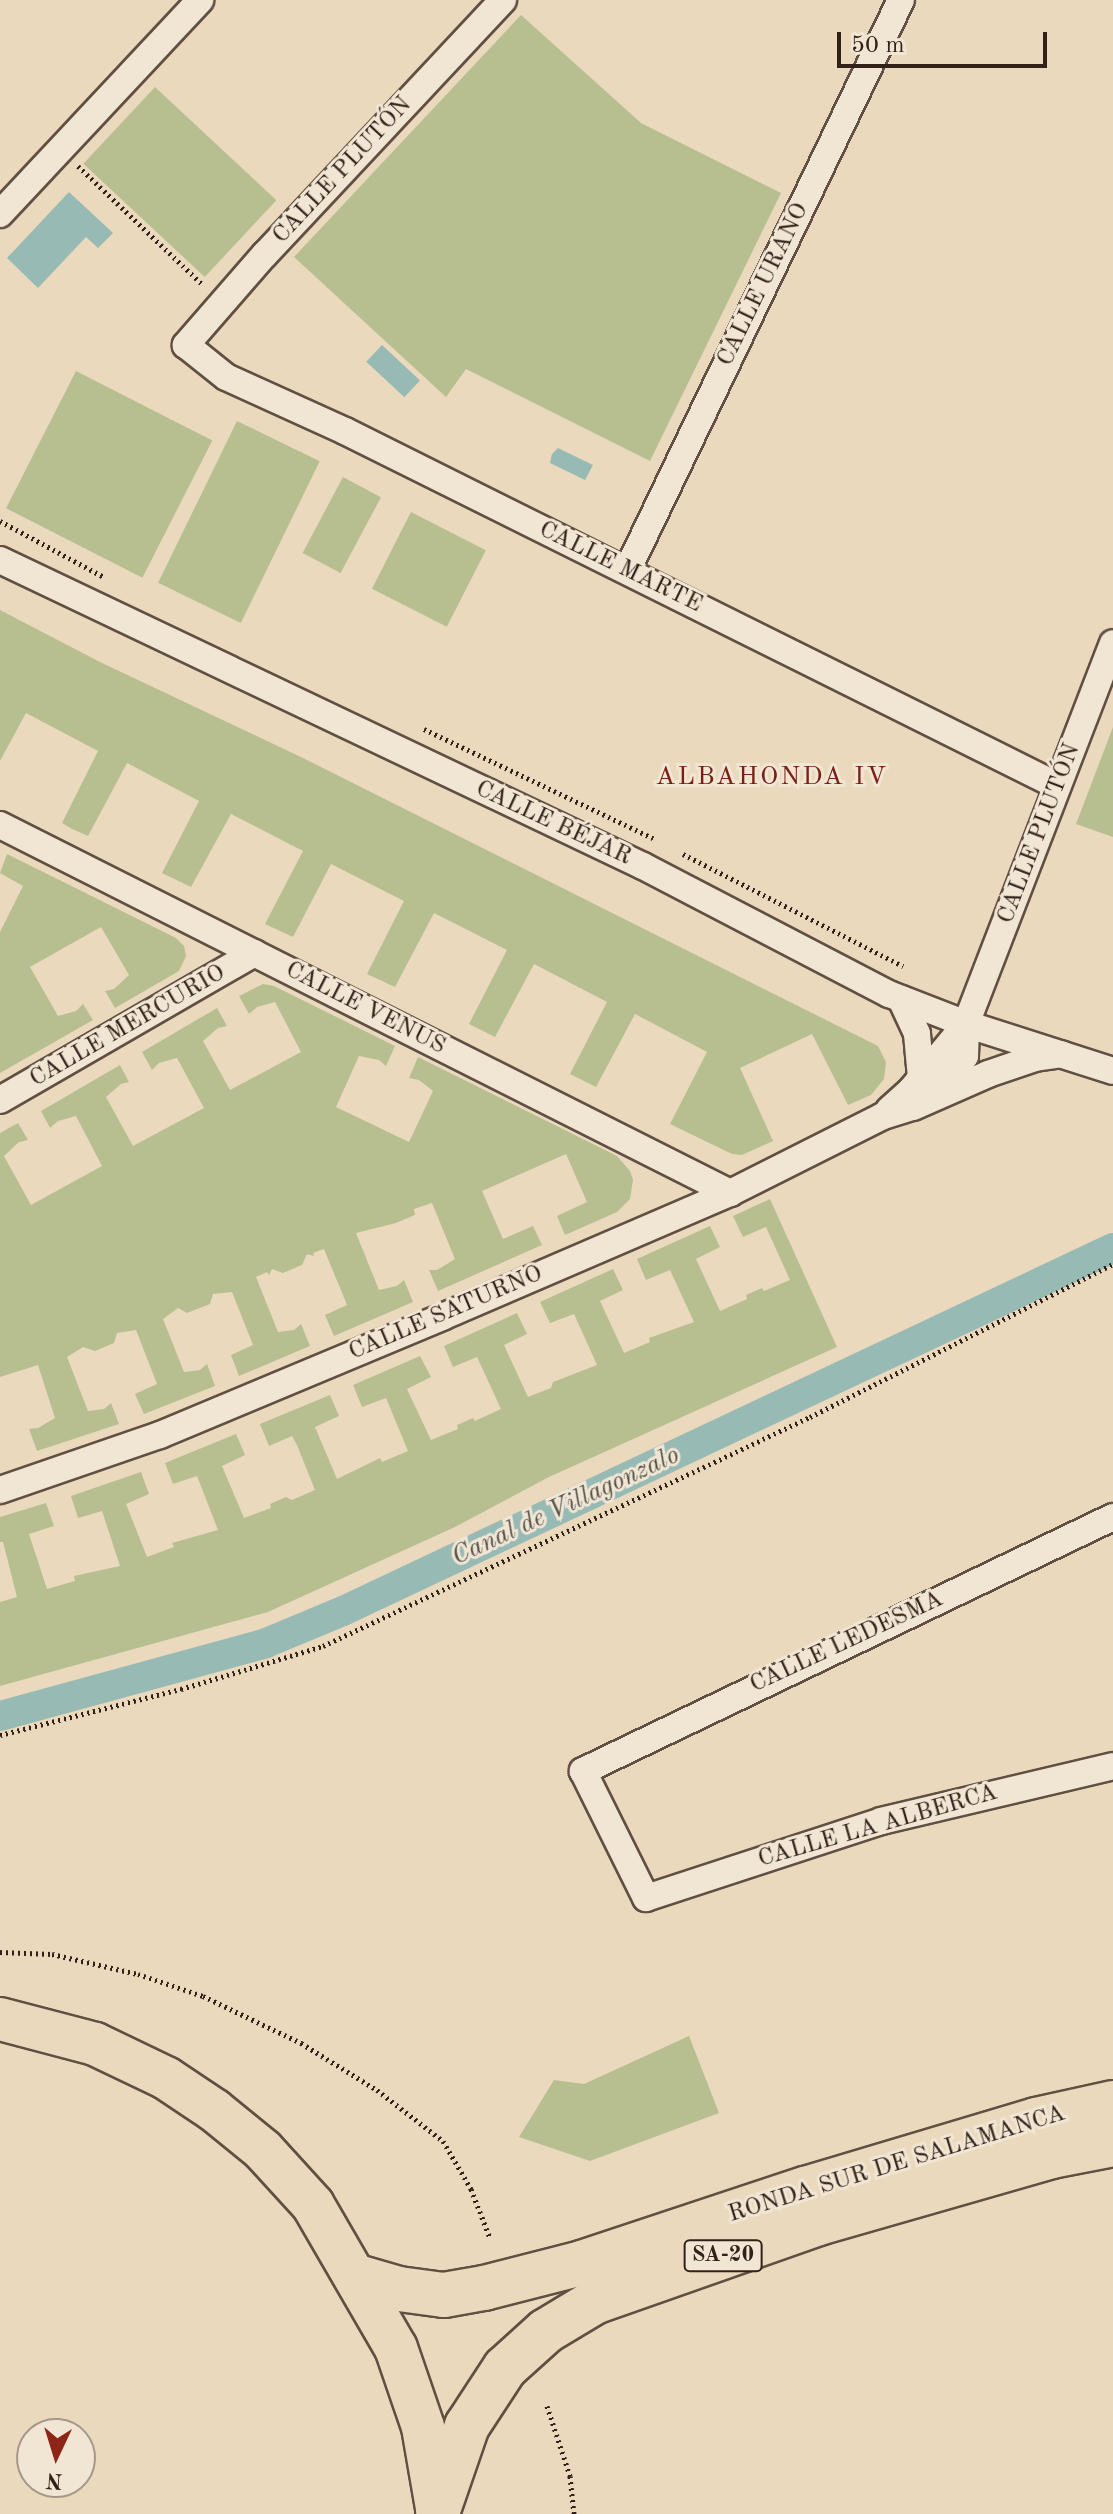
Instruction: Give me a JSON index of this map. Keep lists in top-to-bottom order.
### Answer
{
  "streets": {
    "highway": ["RONDA SUR DE SALAMANCA", "SA-20"],
    "street": [
      "CALLE PLUTÓN",
      "CALLE URANO",
      "CALLE MARTE",
      "CALLE BÉJAR",
      "CALLE VENUS",
      "CALLE MERCURIO",
      "CALLE SATURNO",
      "CALLE LEDESMA",
      "CALLE LA ALBERCA"
    ]
  },
  "crossings": [
    ["CALLE PLUTÓN", "CALLE MARTE"],
    ["CALLE PLUTÓN", "CALLE BÉJAR"],
    ["CALLE PLUTÓN", "CALLE SATURNO"],
    ["CALLE URANO", "CALLE MARTE"],
    ["CALLE BÉJAR", "CALLE SATURNO"],
    ["CALLE VENUS", "CALLE MERCURIO"],
    ["CALLE VENUS", "CALLE SATURNO"],
    ["CALLE LEDESMA", "CALLE LA ALBERCA"]
  ],
  "districts": ["ALBAHONDA IV"],
  "water": ["Canal de Villagonzalo"],
  "scale_bar": "50 m",
  "north": "bottom"
}
